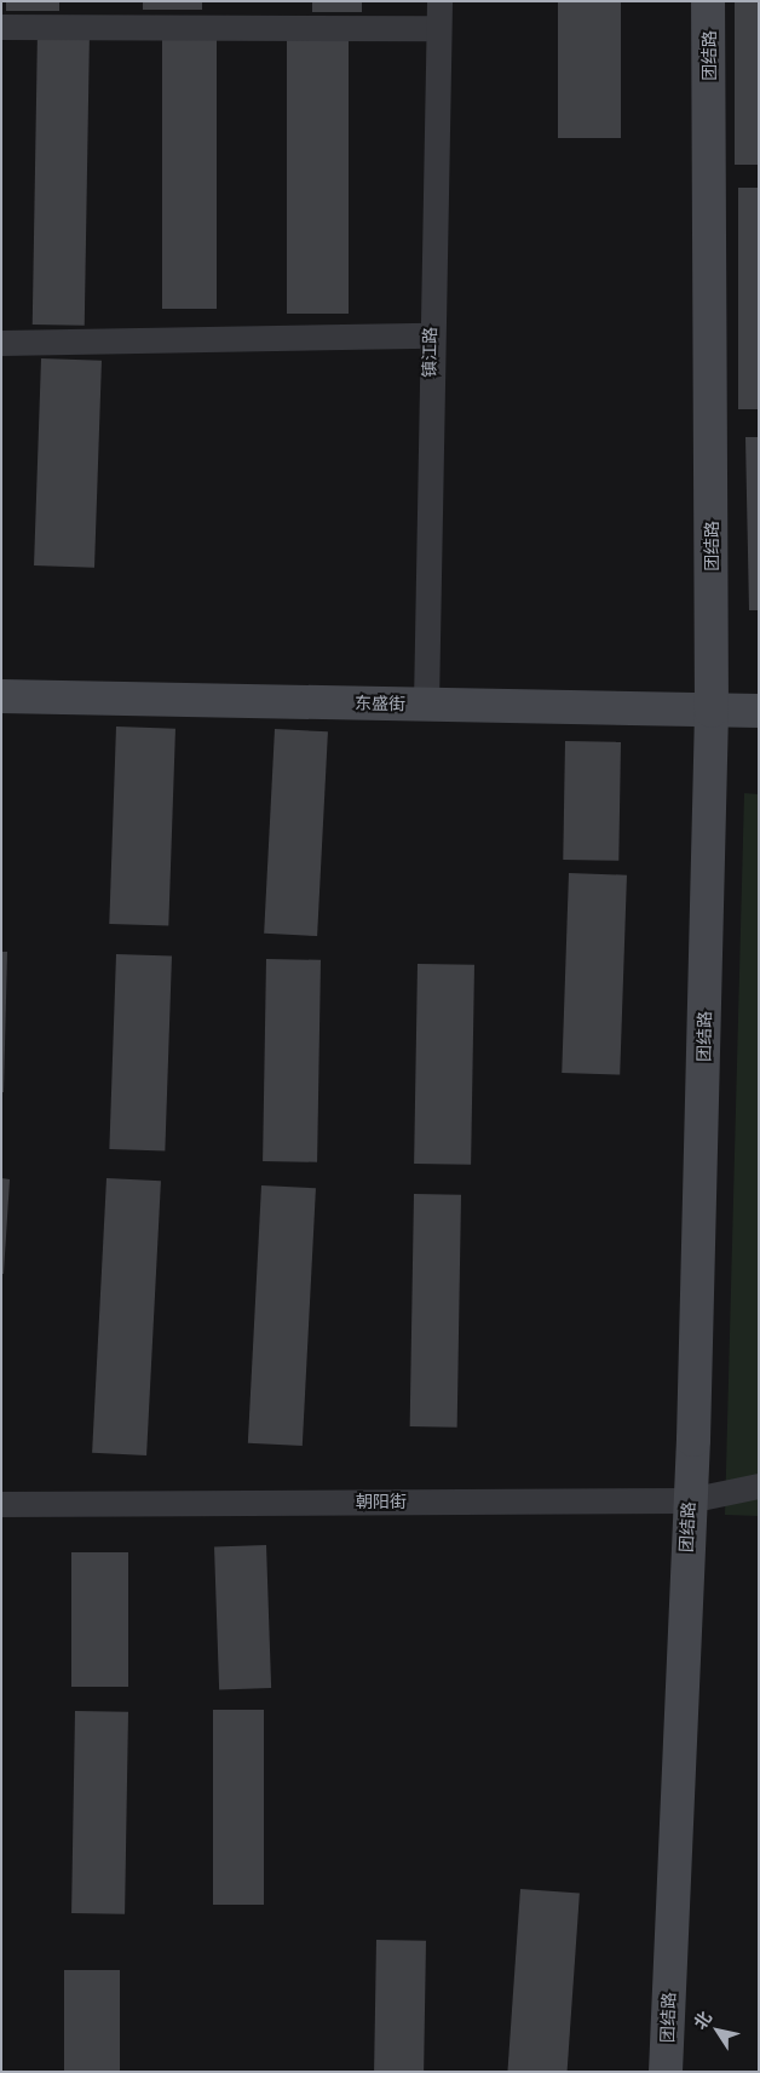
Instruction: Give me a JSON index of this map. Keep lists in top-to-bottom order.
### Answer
{
  "streets": {
    "street": [
      "团结路",
      "镇江路",
      "东盛街",
      "朝阳街"
    ]
  },
  "crossings": [
    ["团结路", "东盛街"],
    ["团结路", "朝阳街"],
    ["镇江路", "东盛街"]
  ],
  "north": "top left"
}
